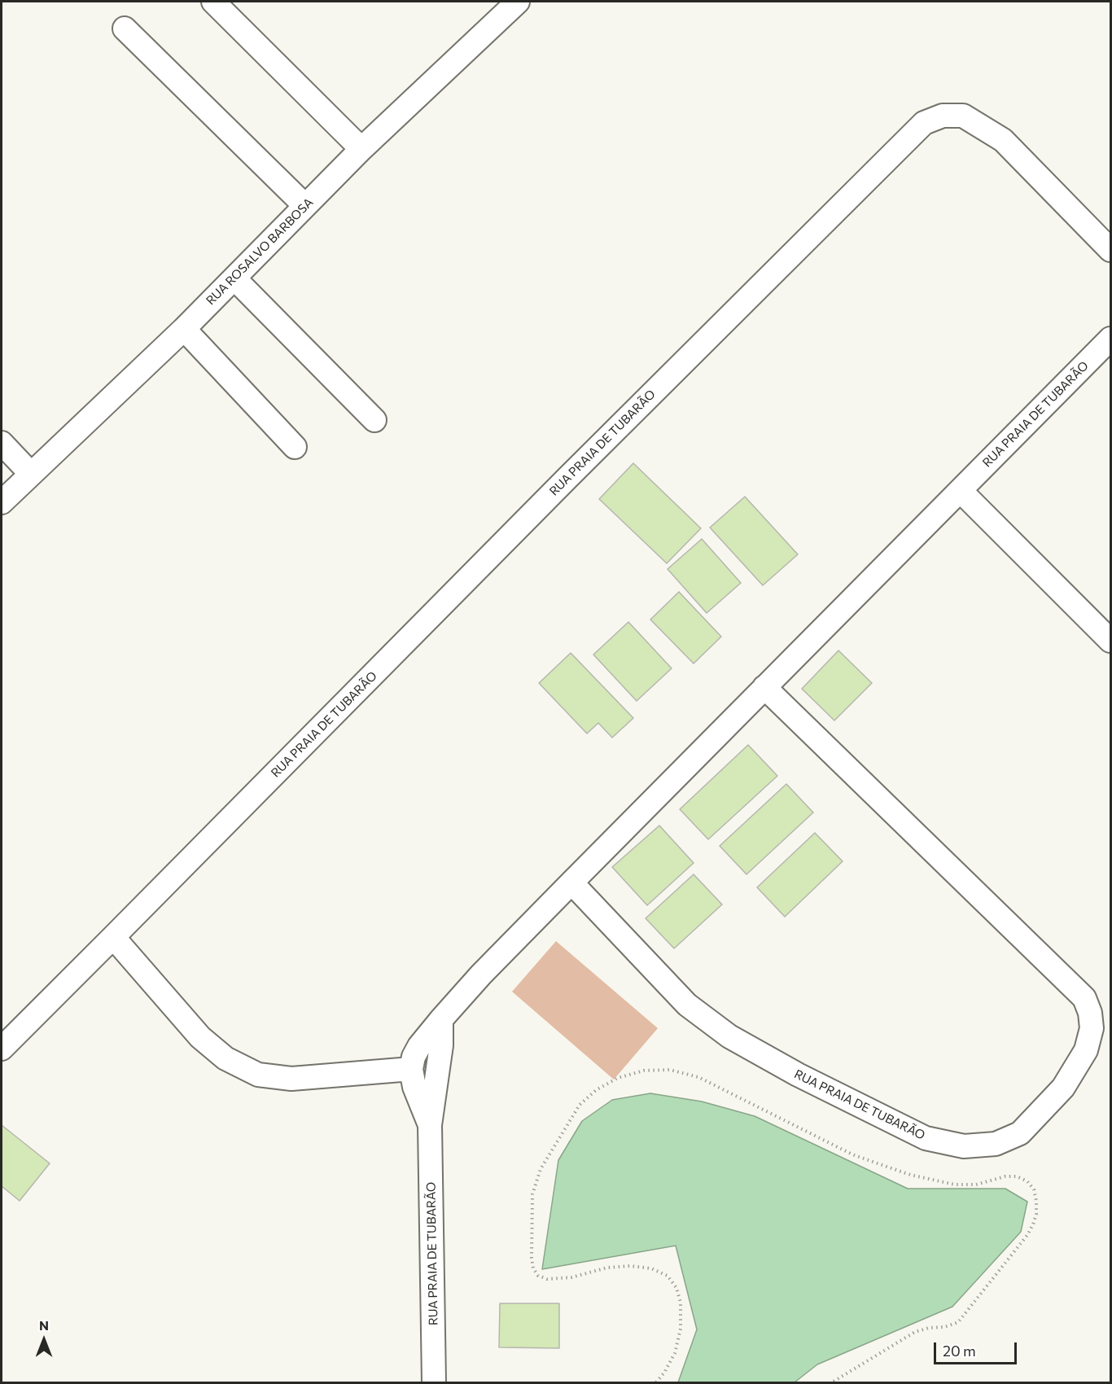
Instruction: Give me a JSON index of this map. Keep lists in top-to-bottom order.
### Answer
{
  "streets": {
    "street": ["RUA ROSALVO BARBOSA", "RUA PRAIA DE TUBARÃO"]
  },
  "scale_bar": "20 m",
  "north": "top"
}
